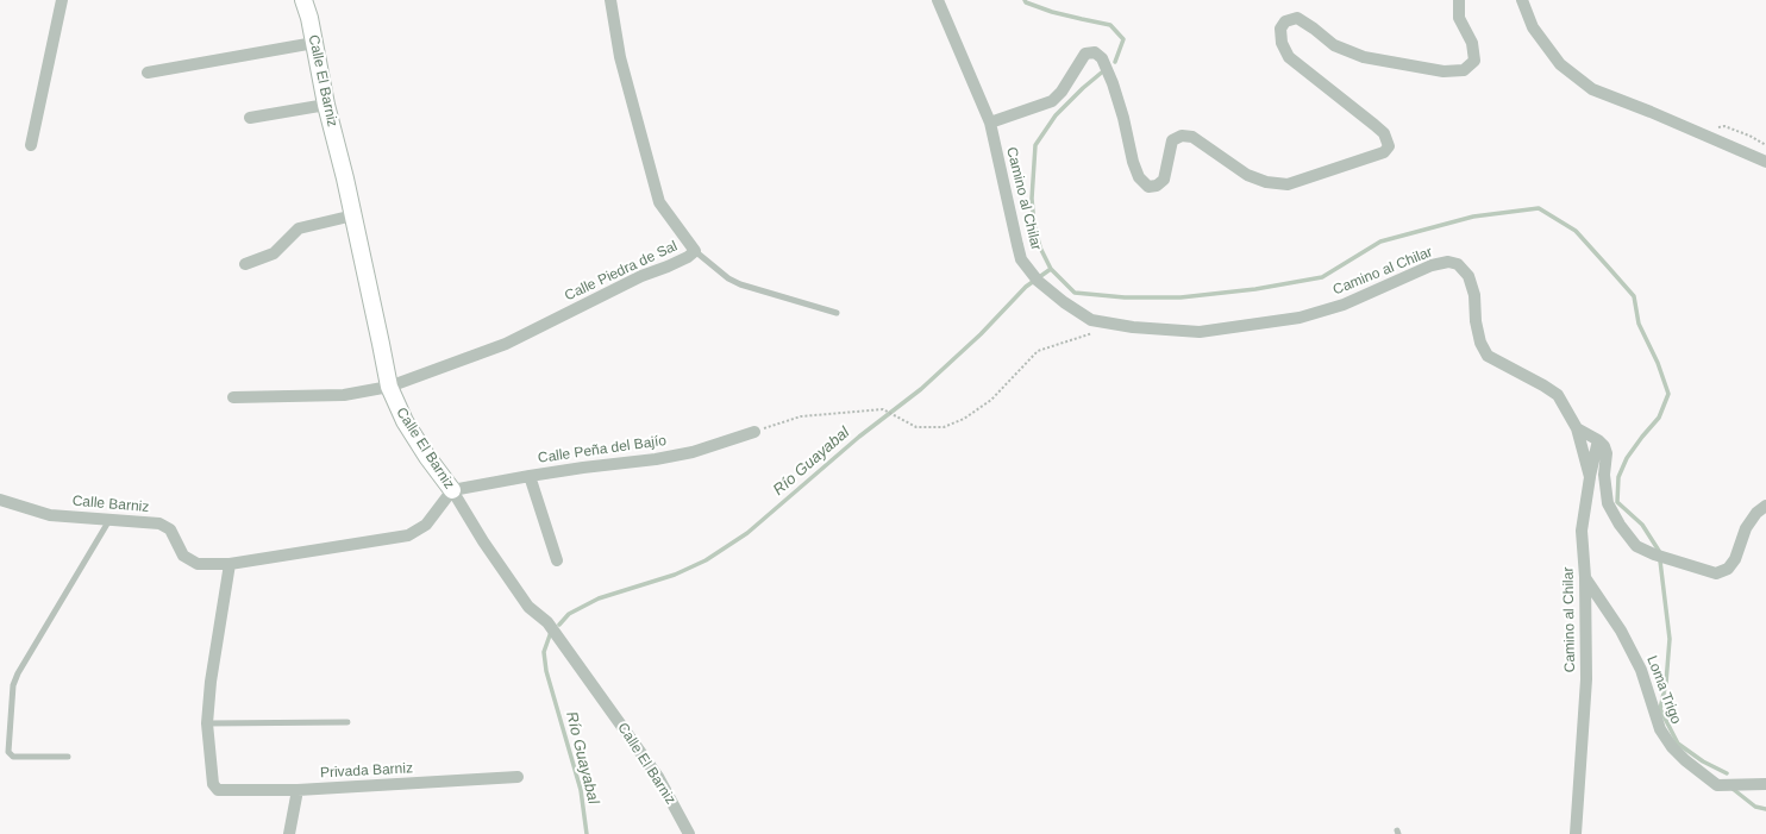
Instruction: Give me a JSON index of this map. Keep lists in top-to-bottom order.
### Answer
{
  "streets": {
    "street": [
      "Calle El Barniz",
      "Camino al Chilar",
      "Calle Piedra de Sal",
      "Calle Peña del Bajío",
      "Calle Barniz",
      "Loma Trigo",
      "Privada Barniz"
    ]
  },
  "crossings": [
    ["Calle El Barniz", "Calle Piedra de Sal"],
    ["Calle El Barniz", "Calle Peña del Bajío"],
    ["Calle El Barniz", "Calle Barniz"],
    ["Camino al Chilar", "Loma Trigo"],
    ["Calle Peña del Bajío", "Calle Barniz"]
  ],
  "water": ["Río Guayabal"]
}
